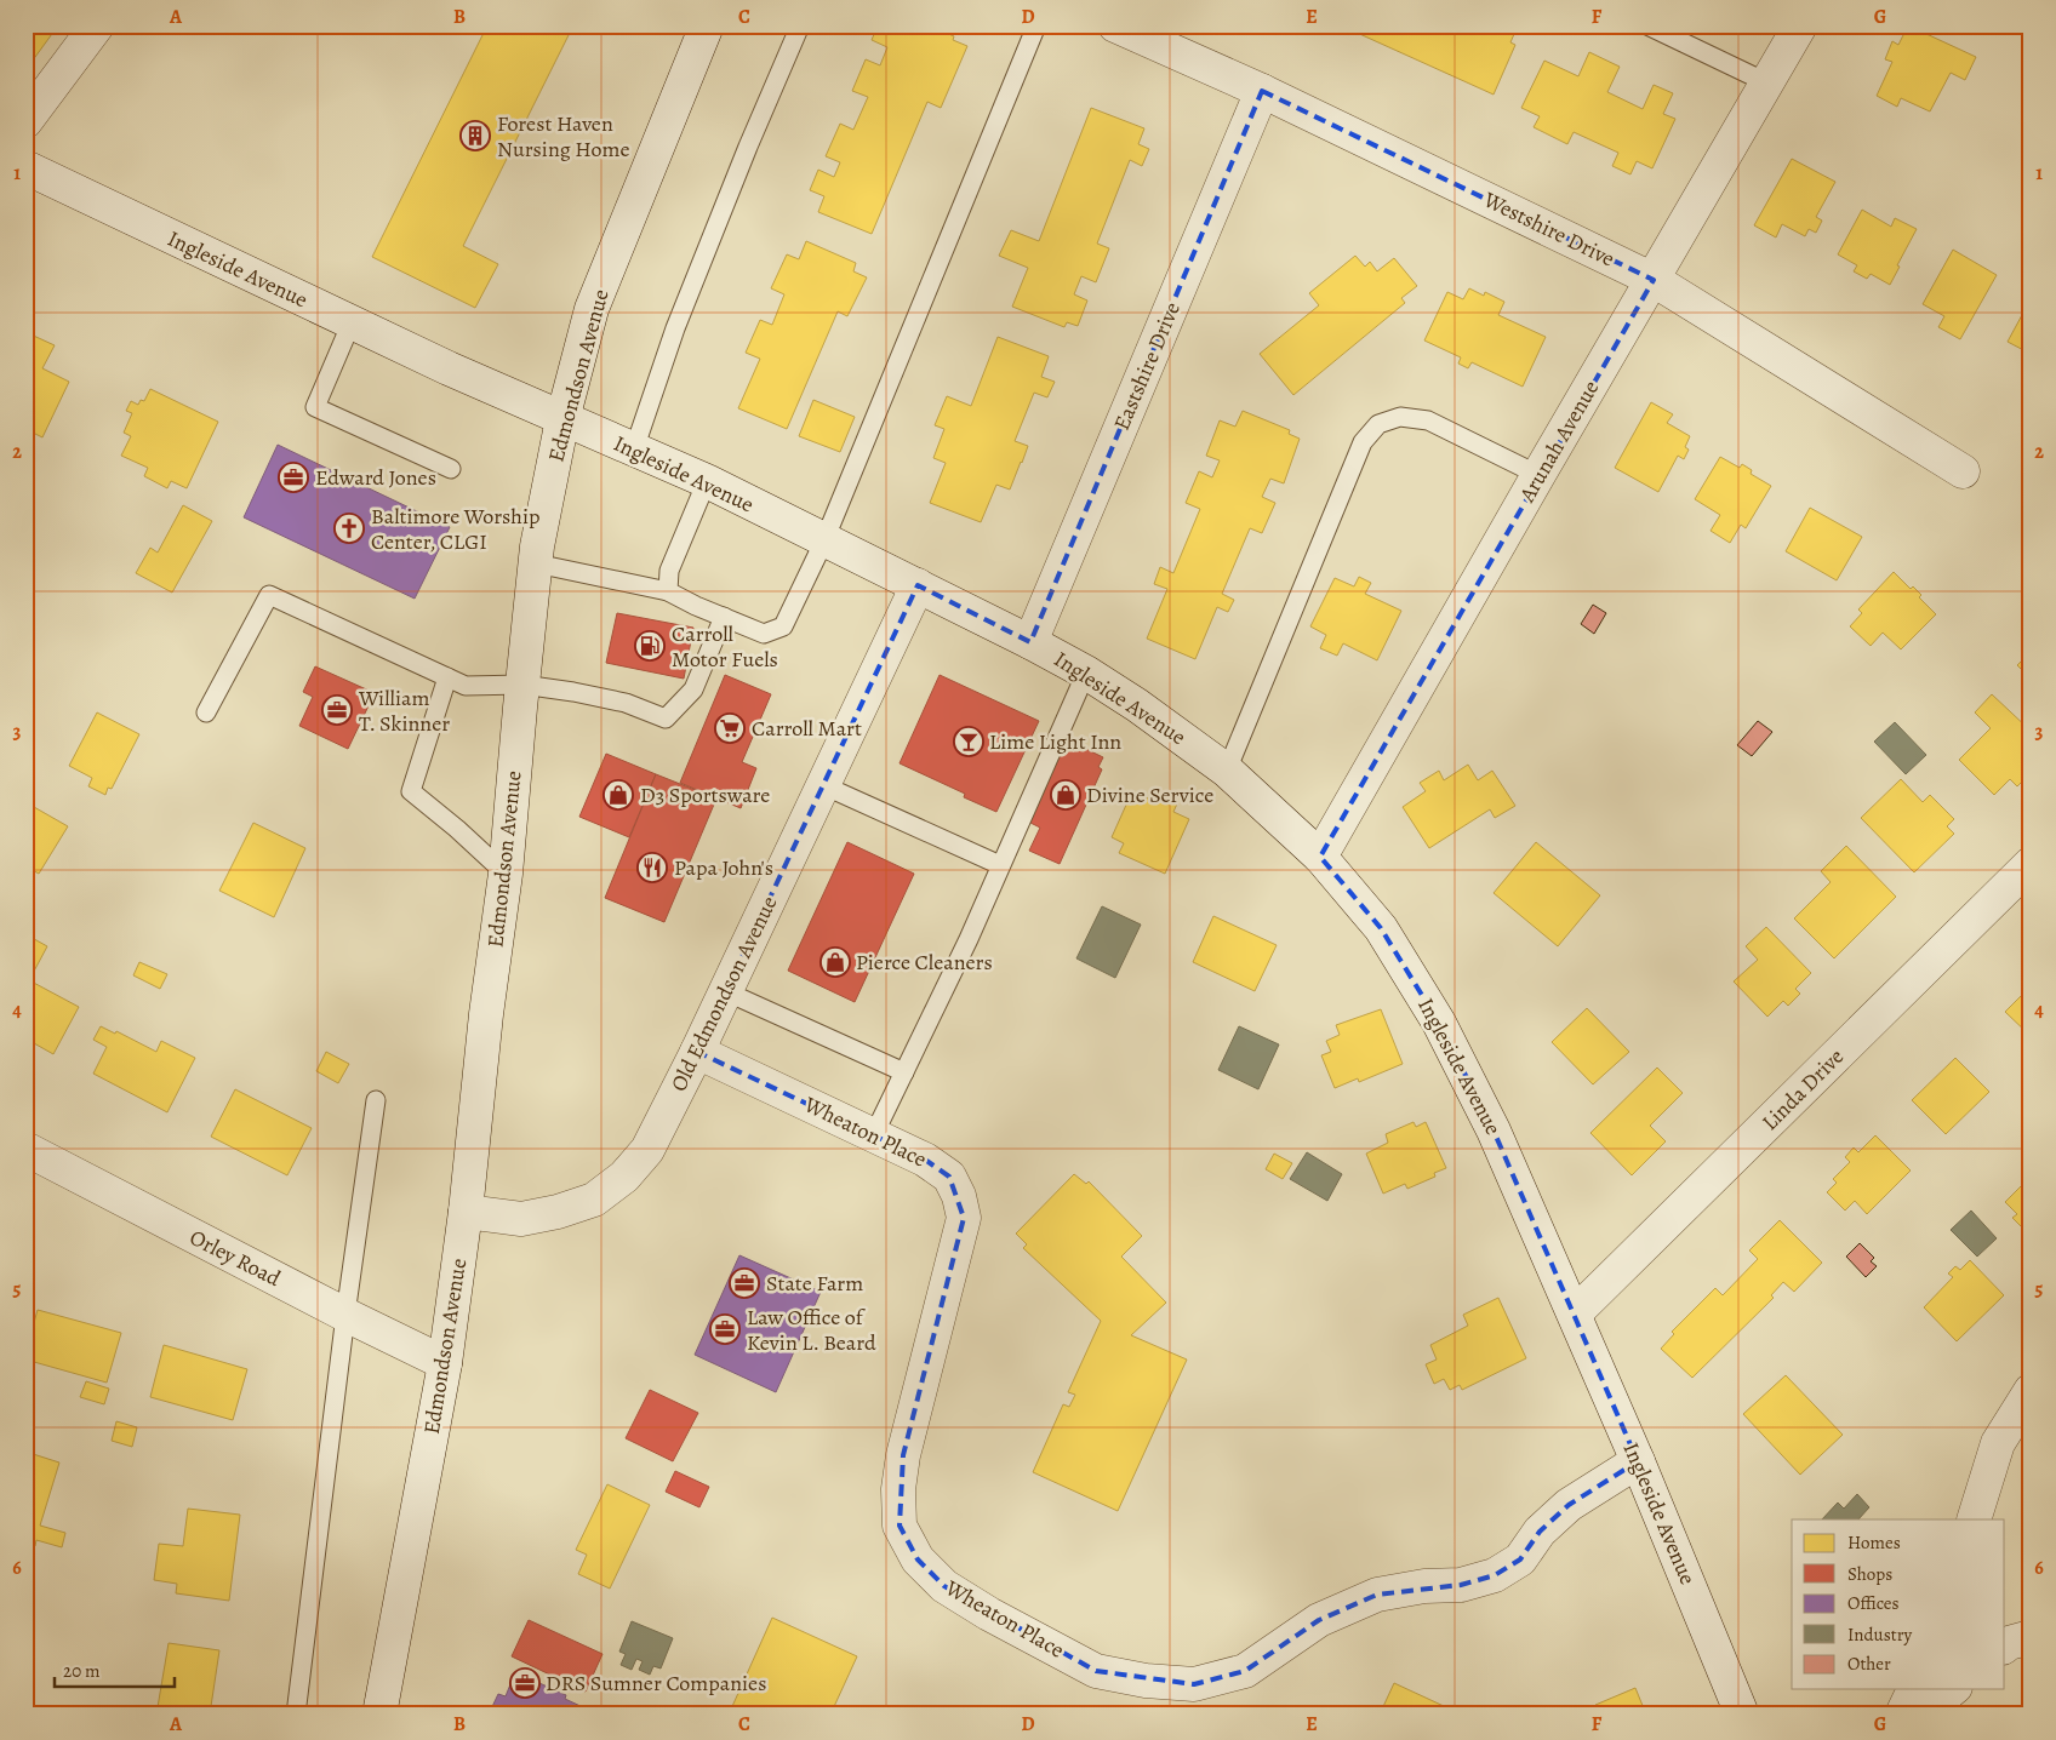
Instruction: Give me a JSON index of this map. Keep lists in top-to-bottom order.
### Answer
{
  "streets": {
    "street": [
      "Westshire Drive",
      "Ingleside Avenue",
      "Eastshire Drive",
      "Edmondson Avenue",
      "Arunah Avenue",
      "Old Edmondson Avenue",
      "Linda Drive",
      "Wheaton Place",
      "Orley Road"
    ]
  },
  "crossings": [
    ["Westshire Drive", "Eastshire Drive"],
    ["Westshire Drive", "Arunah Avenue"],
    ["Ingleside Avenue", "Eastshire Drive"],
    ["Ingleside Avenue", "Edmondson Avenue"],
    ["Ingleside Avenue", "Arunah Avenue"],
    ["Ingleside Avenue", "Old Edmondson Avenue"],
    ["Ingleside Avenue", "Linda Drive"],
    ["Ingleside Avenue", "Wheaton Place"],
    ["Edmondson Avenue", "Old Edmondson Avenue"],
    ["Edmondson Avenue", "Orley Road"],
    ["Old Edmondson Avenue", "Wheaton Place"]
  ],
  "places": {
    "building": ["Forest Haven Nursing Home"],
    "office": [
      "Edward Jones",
      "William T. Skinner",
      "State Farm",
      "Law Office of Kevin L. Beard",
      "DRS Sumner Companies"
    ],
    "church": ["Baltimore Worship Center, CLGI"],
    "fuel station": ["Carroll Motor Fuels"],
    "supermarket": ["Carroll Mart"],
    "bar": ["Lime Light Inn"],
    "shop": ["D3 Sportsware", "Divine Service", "Pierce Cleaners"],
    "restaurant": ["Papa John's"]
  },
  "legend": [
    "Homes",
    "Shops",
    "Offices",
    "Industry",
    "Other"
  ],
  "scale_bar": "20 m",
  "grid": {
    "columns": [
      "A",
      "B",
      "C",
      "D",
      "E",
      "F",
      "G"
    ],
    "rows": [
      "1",
      "2",
      "3",
      "4",
      "5",
      "6"
    ]
  }
}
